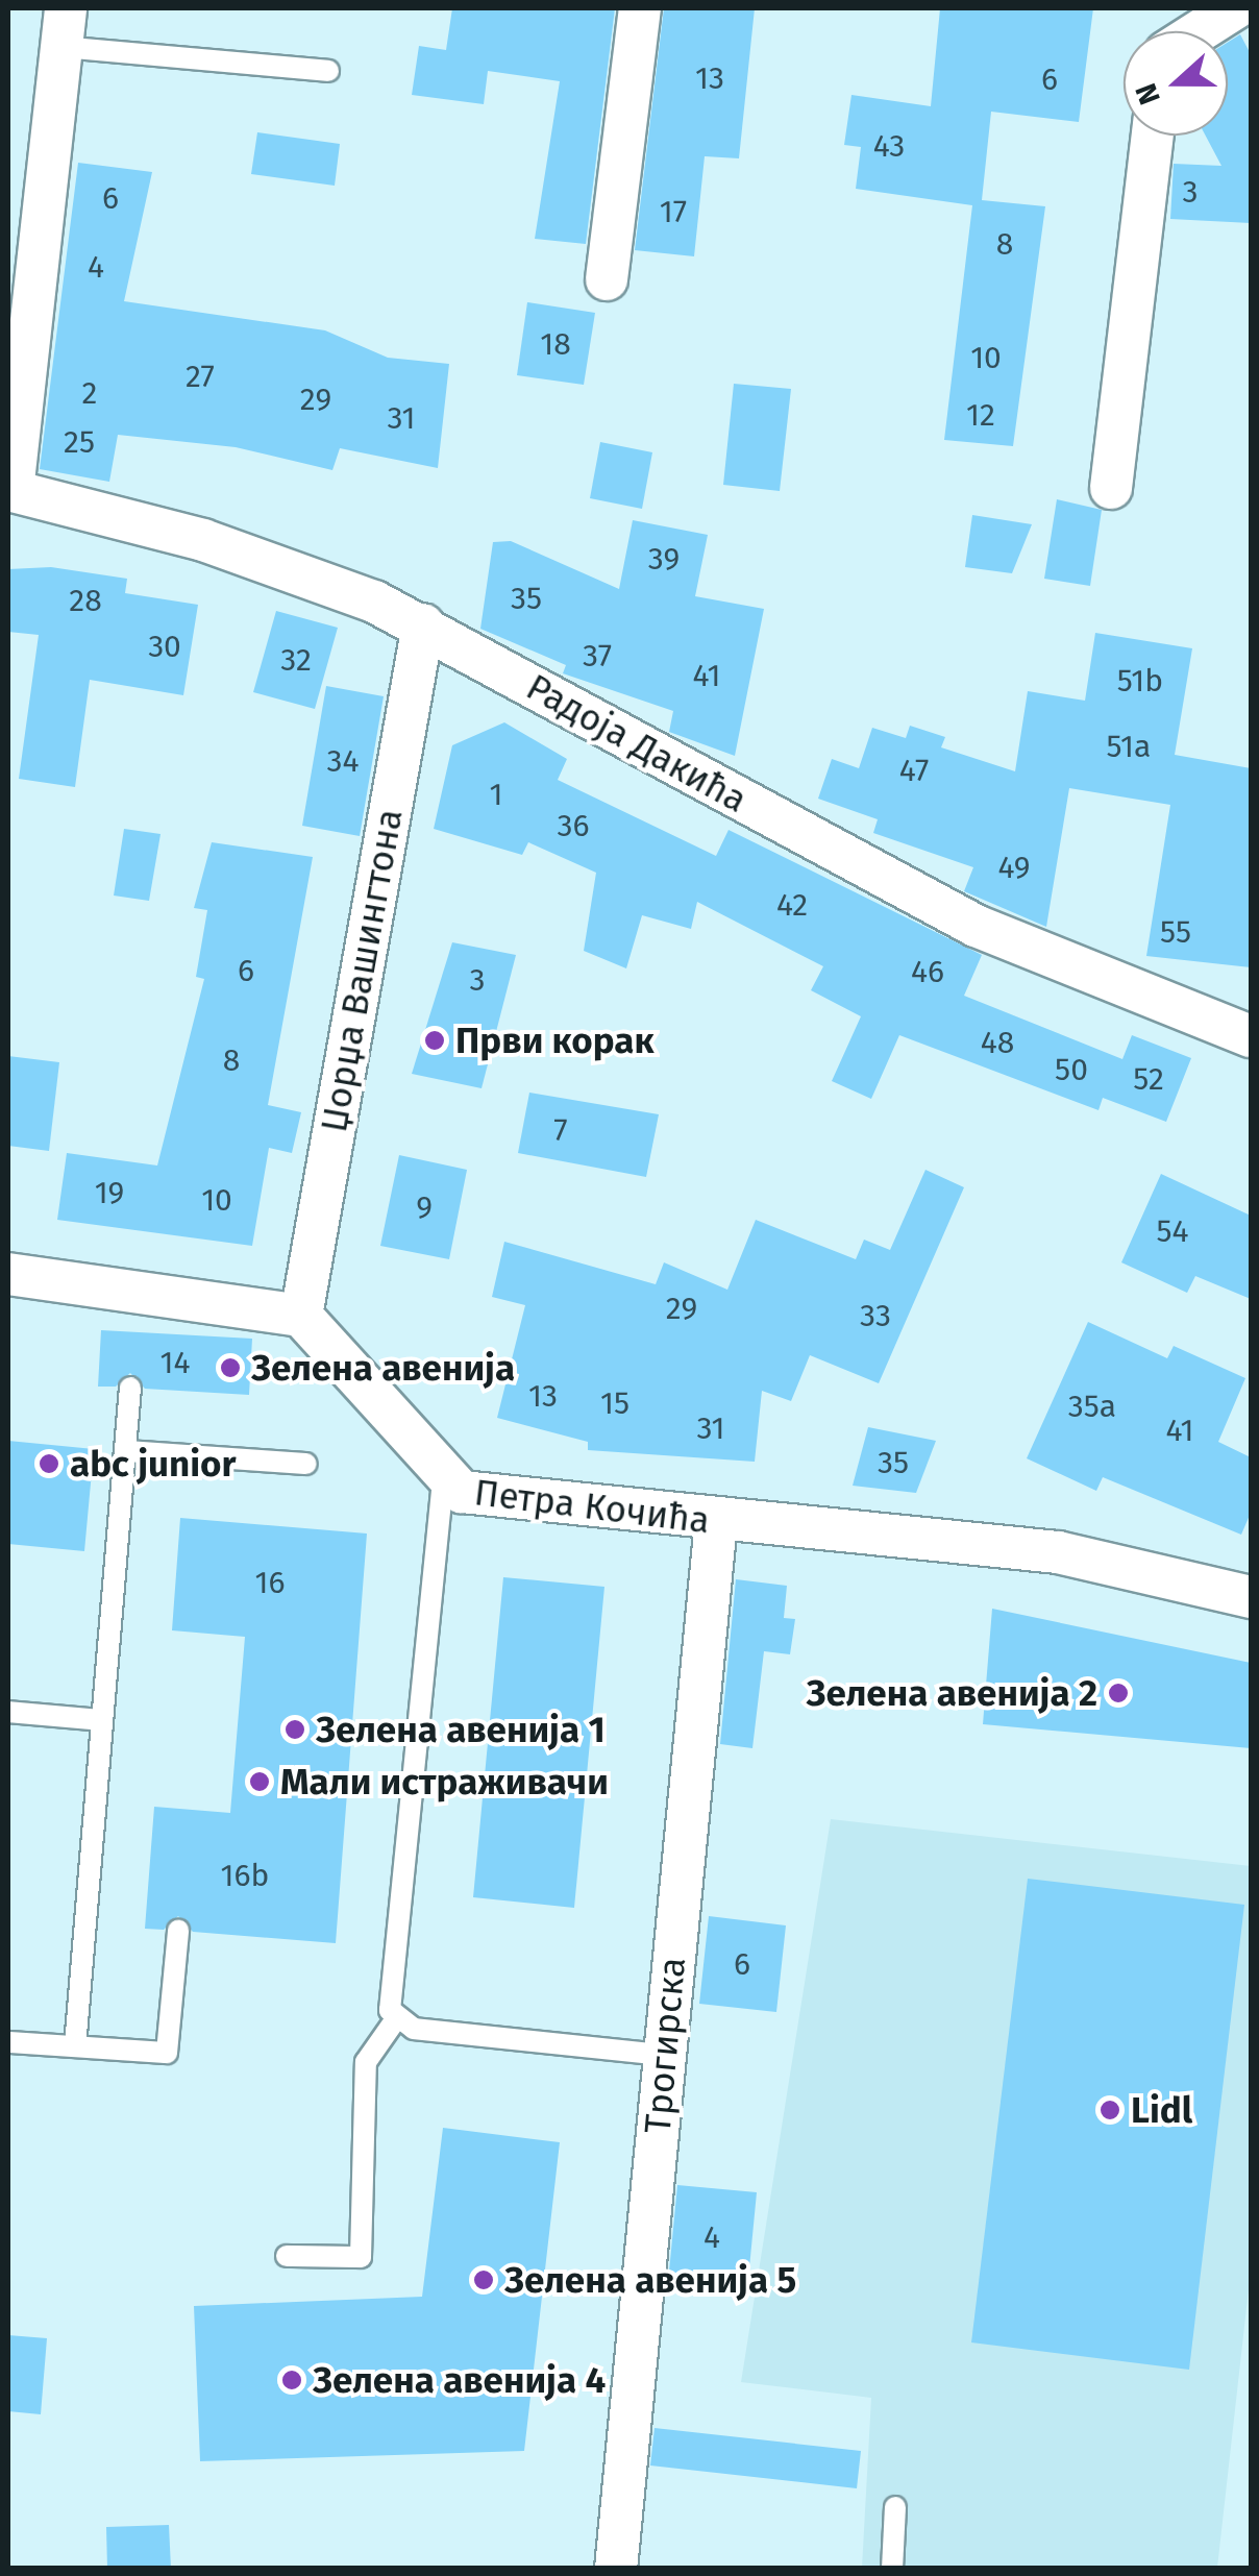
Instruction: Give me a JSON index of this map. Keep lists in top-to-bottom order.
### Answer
{
  "streets": {
    "street": [
      "Радоја Дакића",
      "Џорџа Вашингтона",
      "Петра Кочића",
      "Трогирска"
    ]
  },
  "crossings": [
    ["Радоја Дакића", "Џорџа Вашингтона"],
    ["Џорџа Вашингтона", "Петра Кочића"],
    ["Петра Кочића", "Трогирска"]
  ],
  "places": [
    "Први корак",
    "Зелена авенија",
    "abc junior",
    "Зелена авенија 2",
    "Зелена авенија 1",
    "Мали истраживачи",
    "Lidl",
    "Зелена авенија 5",
    "Зелена авенија 4"
  ],
  "house_numbers": [
    "13",
    "6",
    "43",
    "3",
    "6",
    "17",
    "8",
    "4",
    "18",
    "10",
    "27",
    "2",
    "29",
    "12",
    "31",
    "25",
    "39",
    "35",
    "28",
    "30",
    "37",
    "32",
    "41",
    "51b",
    "51a",
    "34",
    "47",
    "1",
    "36",
    "49",
    "42",
    "55",
    "6",
    "46",
    "3",
    "48",
    "8",
    "50",
    "52",
    "7",
    "19",
    "10",
    "9",
    "54",
    "29",
    "33",
    "14",
    "13",
    "15",
    "35a",
    "31",
    "41",
    "35",
    "16",
    "16b",
    "6",
    "4"
  ],
  "north": "left"
}
